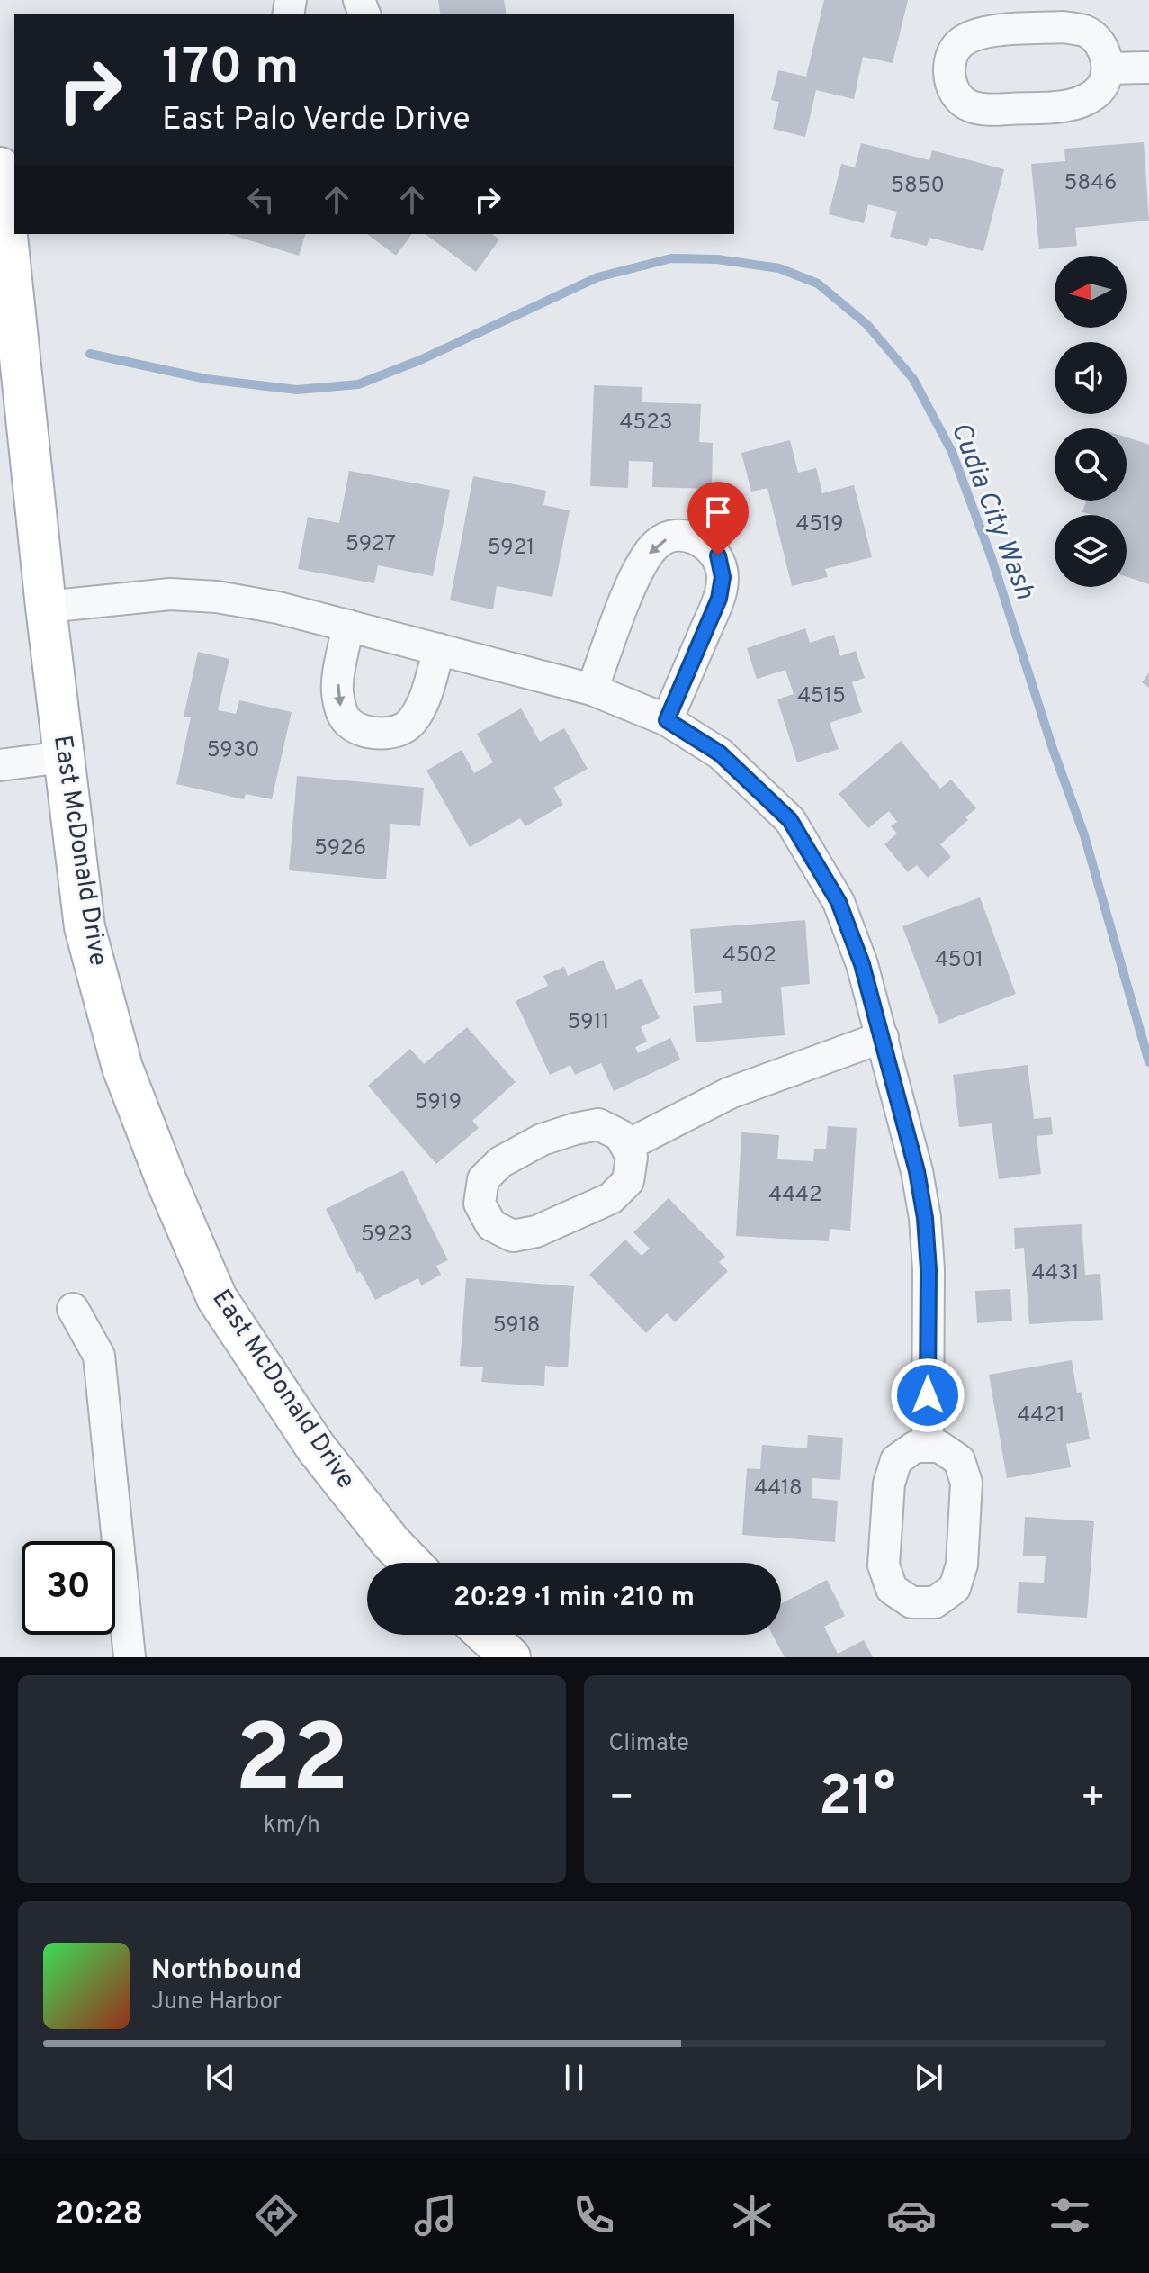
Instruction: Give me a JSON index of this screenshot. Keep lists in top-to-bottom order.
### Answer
{
  "streets": {
    "main road": ["East McDonald Drive"]
  },
  "water": ["Cudia City Wash"],
  "house_numbers": [
    "5846",
    "5850",
    "4523",
    "4519",
    "5927",
    "5921",
    "4515",
    "5930",
    "5926",
    "4502",
    "4501",
    "5911",
    "5919",
    "4442",
    "5923",
    "4431",
    "5918",
    "4421",
    "4418"
  ],
  "north": "left",
  "page": {
    "turn": ["170 m", "East Palo Verde Drive"],
    "limit": "30",
    "trip": "20:29 · 1 min · 210 m",
    "tile": [
      ["22", "km/h"],
      "Climate"
    ],
    "heat": ["−", "21°", "+"],
    "song": ["Northbound", "June Harbor"],
    "tabs": "20:28"
  }
}
